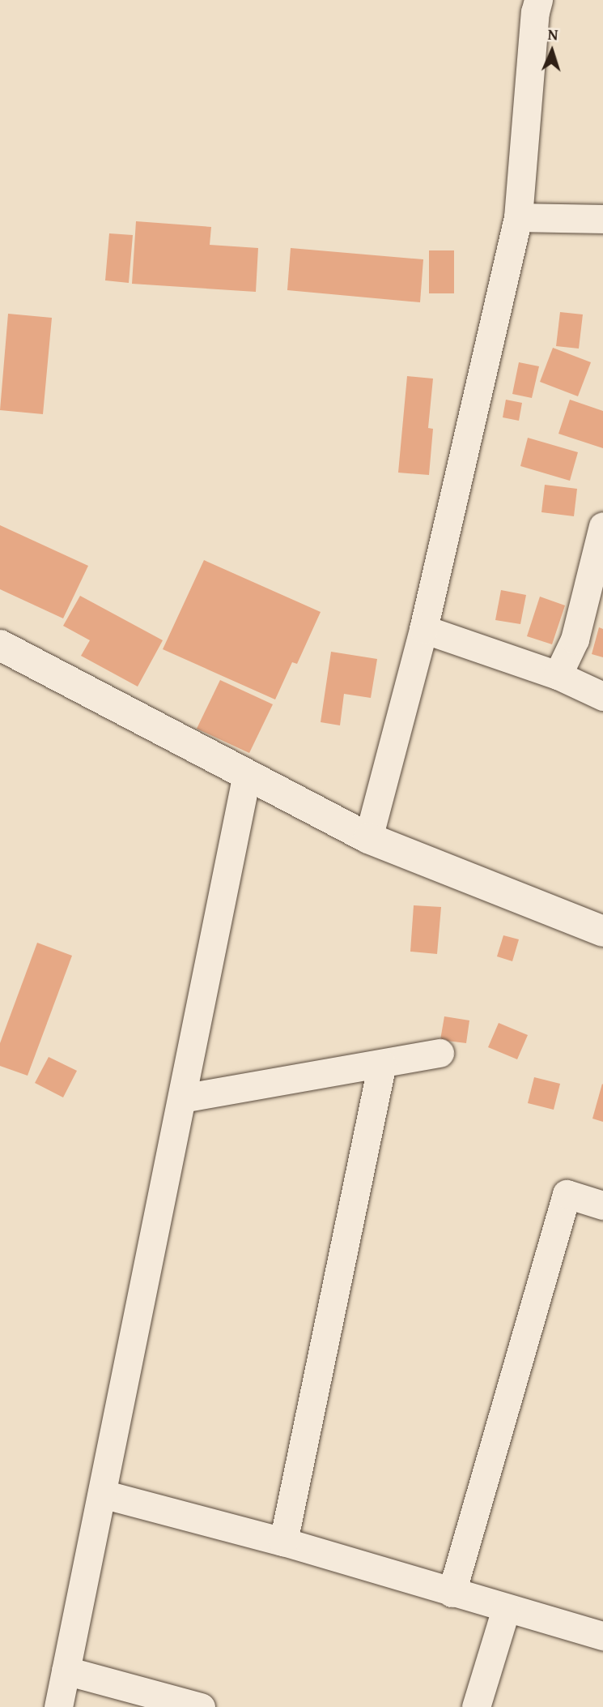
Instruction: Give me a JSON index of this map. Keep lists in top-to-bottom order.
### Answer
{
  "north": "top"
}
